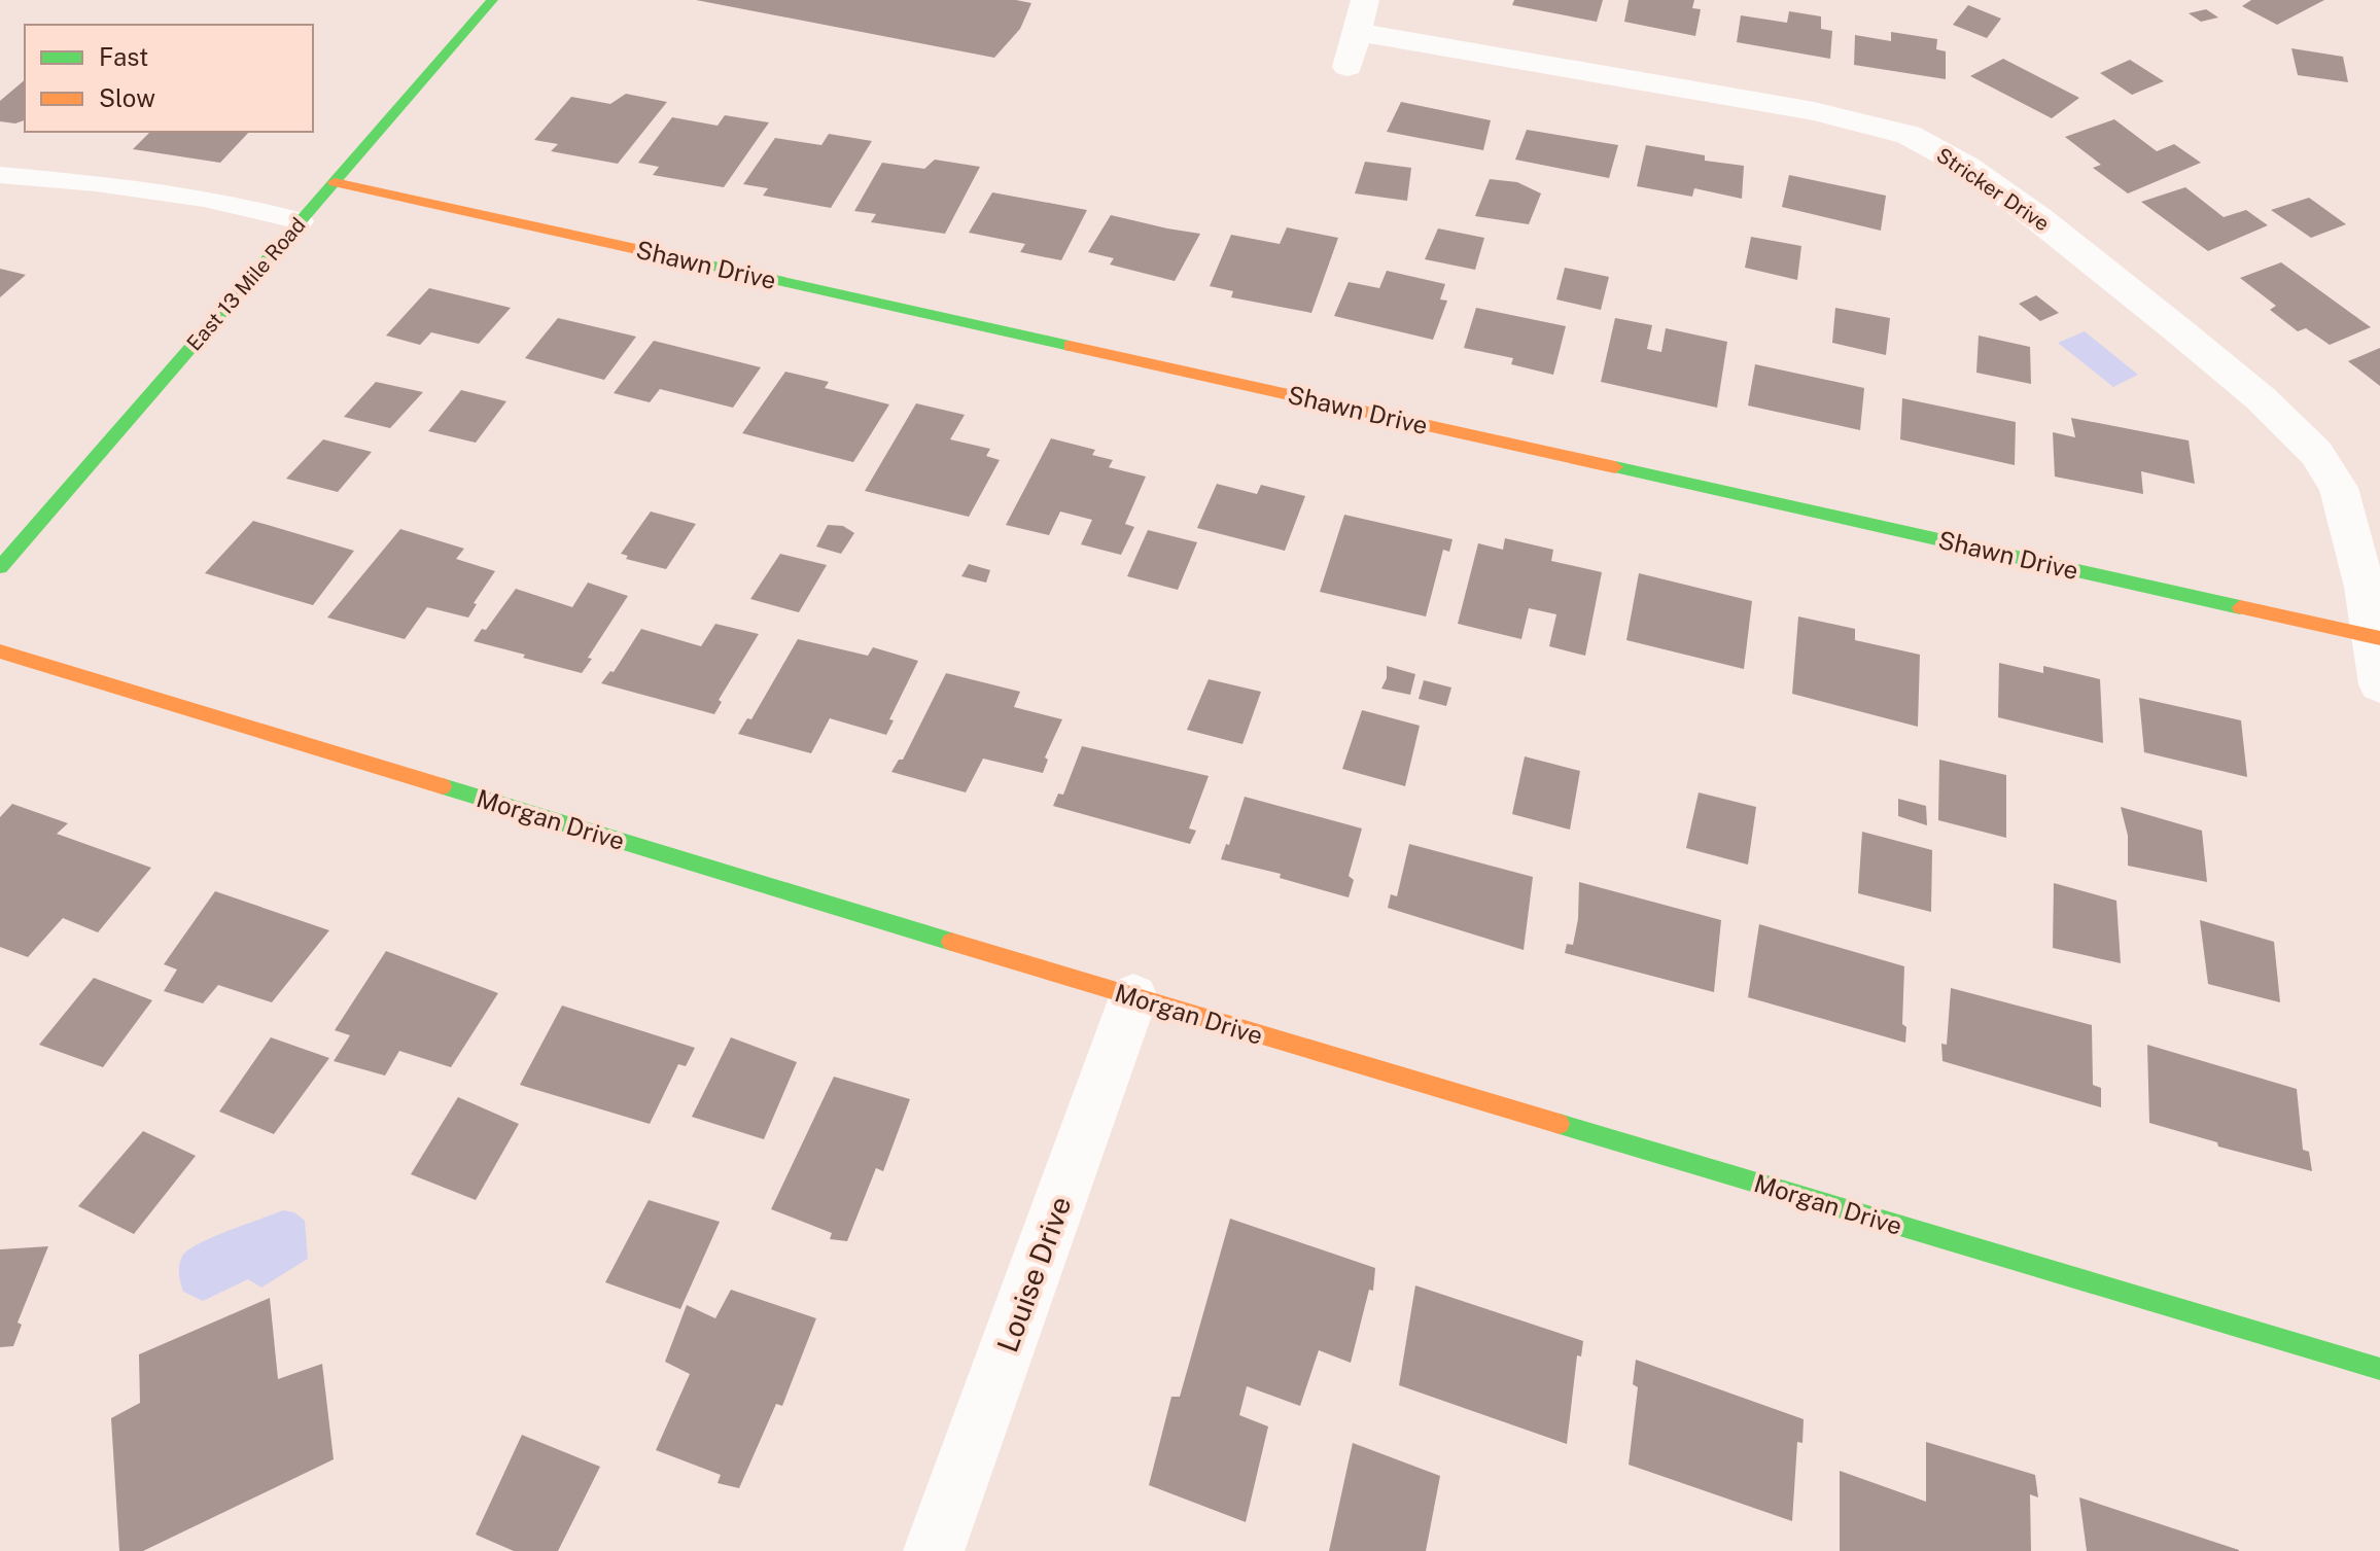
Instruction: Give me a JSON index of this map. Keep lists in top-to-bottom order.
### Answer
{
  "streets": {
    "street": [
      "Stricker Drive",
      "Shawn Drive",
      "East 13 Mile Road",
      "Morgan Drive",
      "Louise Drive"
    ]
  },
  "crossings": [
    ["Stricker Drive", "Shawn Drive"],
    ["Shawn Drive", "East 13 Mile Road"],
    ["Morgan Drive", "Louise Drive"]
  ],
  "legend": ["Fast", "Slow"]
}
